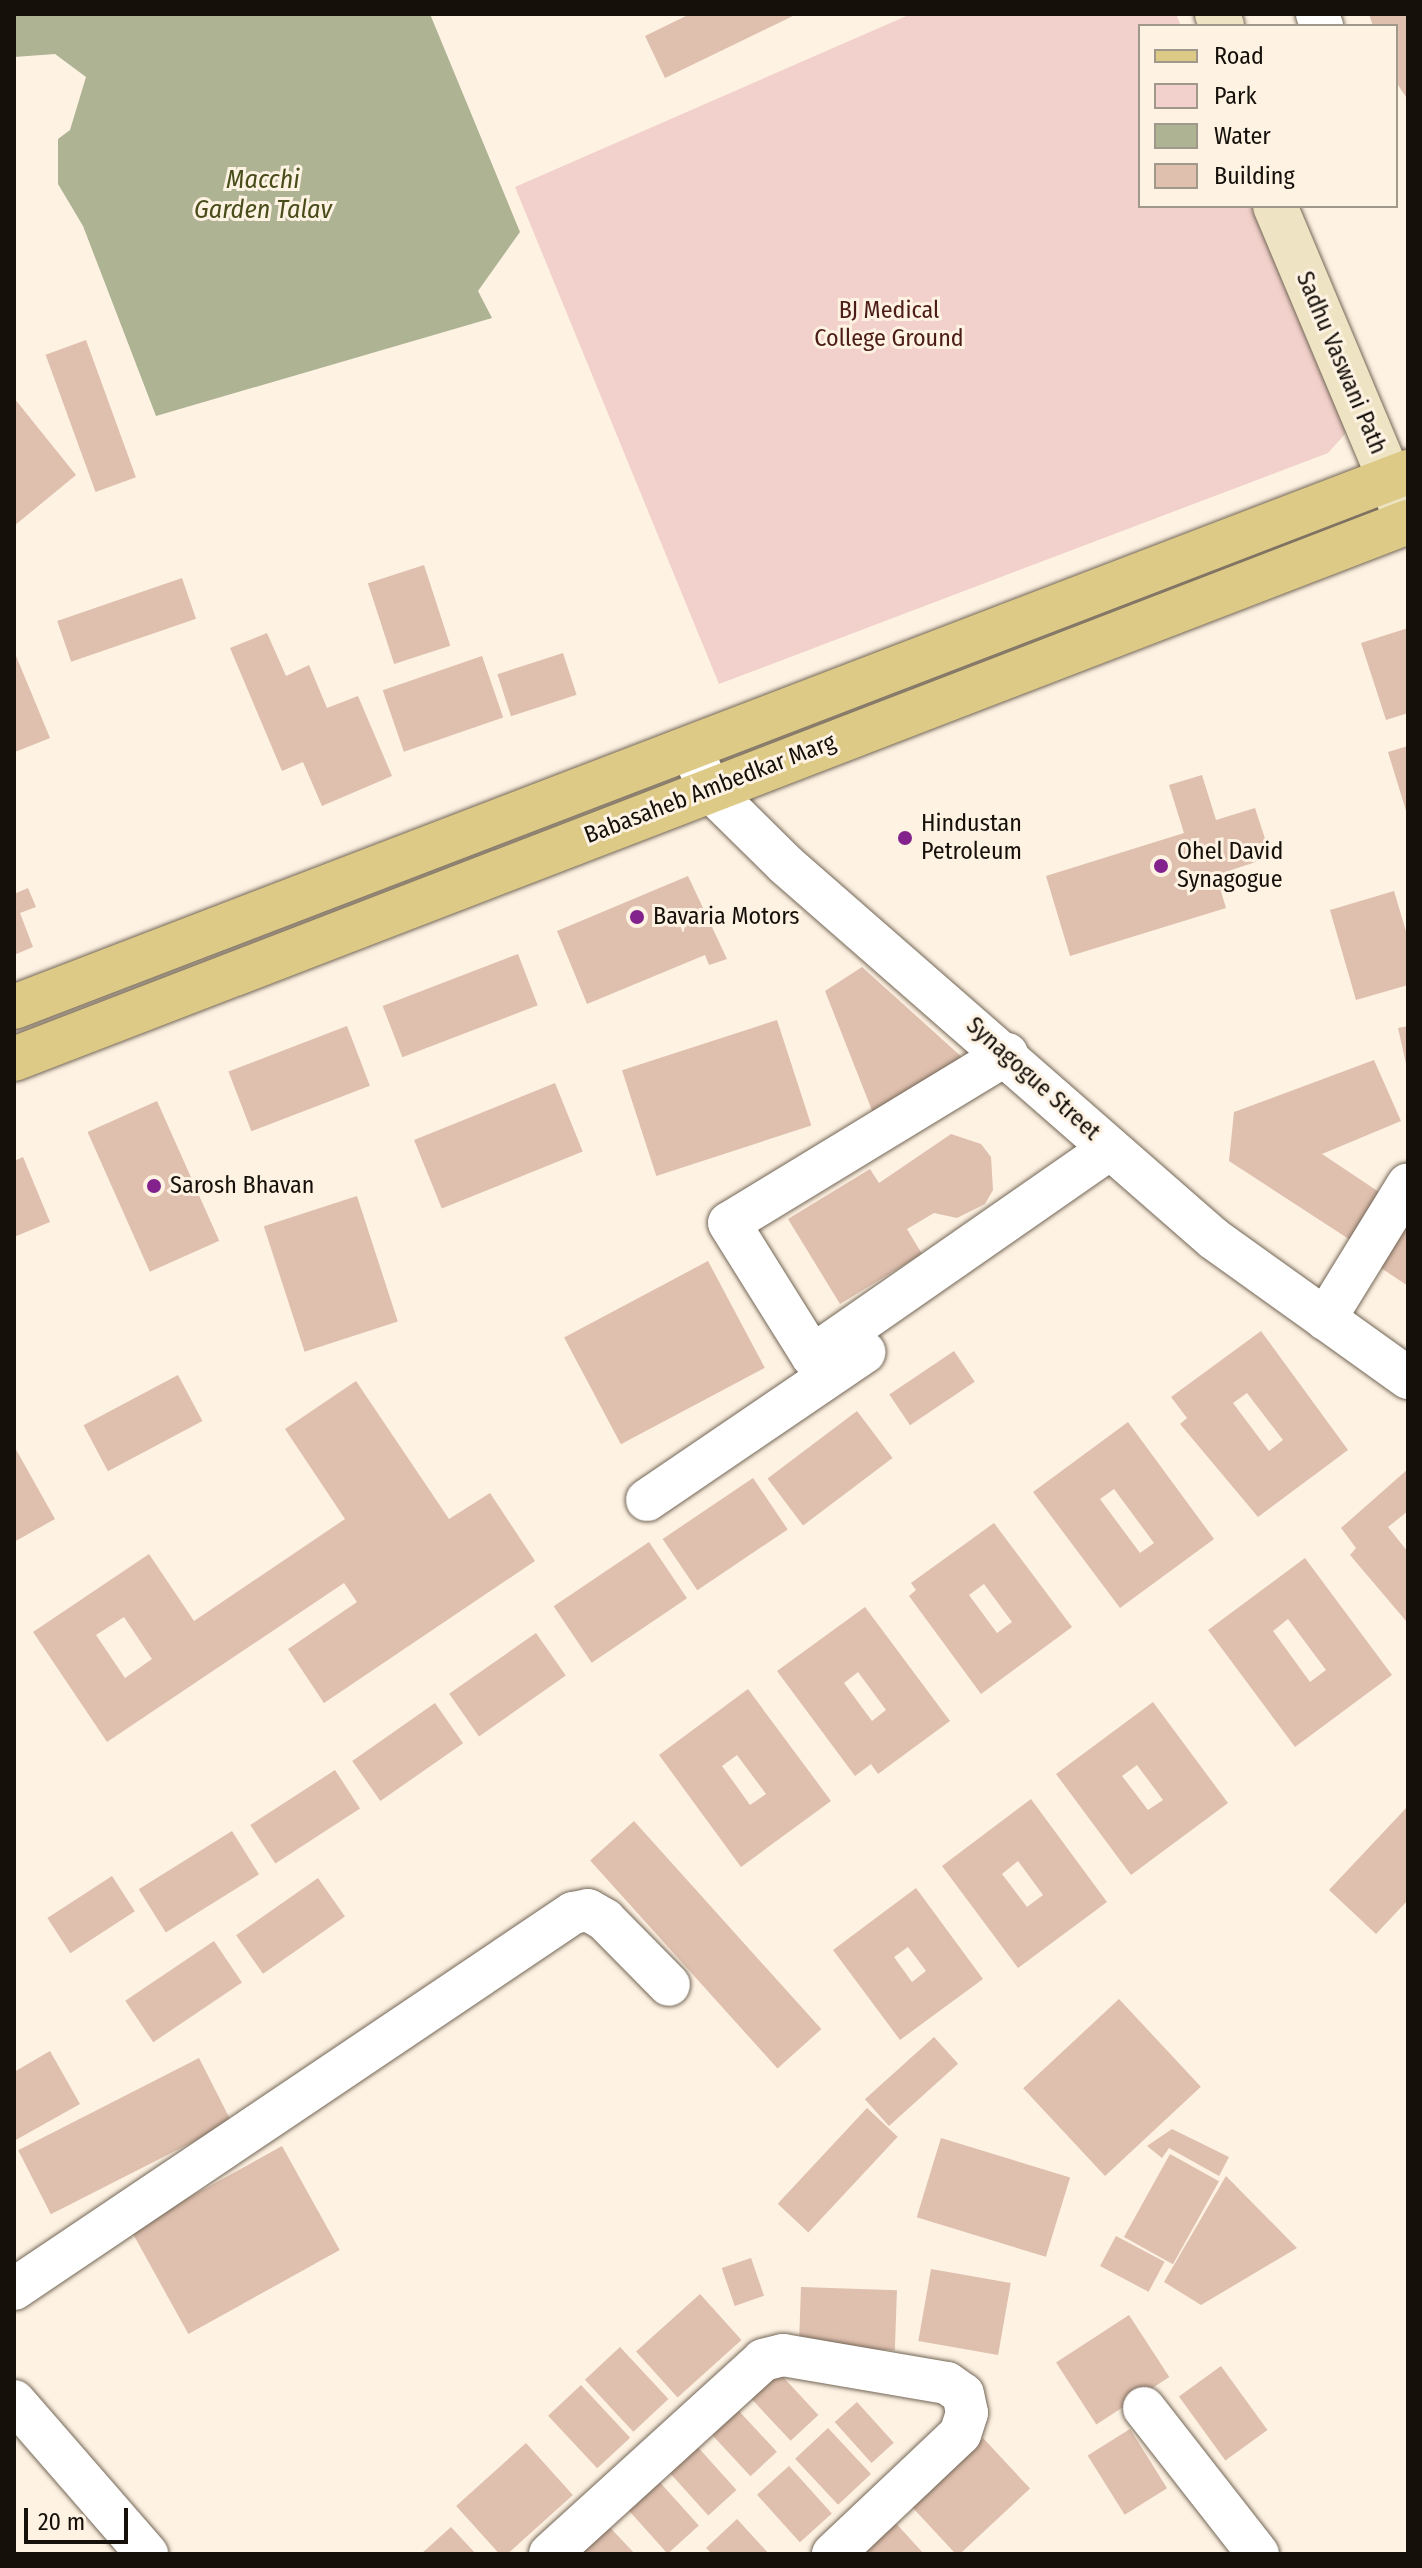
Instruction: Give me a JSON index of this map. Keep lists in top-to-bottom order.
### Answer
{
  "streets": {
    "main road": ["Sadhu Vaswani Path", "Babasaheb Ambedkar Marg"],
    "street": ["Synagogue Street"]
  },
  "crossings": [
    ["Sadhu Vaswani Path", "Babasaheb Ambedkar Marg"],
    ["Babasaheb Ambedkar Marg", "Synagogue Street"]
  ],
  "water": ["Macchi Garden Talav"],
  "parks": ["BJ Medical College Ground"],
  "places": [
    "Hindustan Petroleum",
    "Ohel David Synagogue",
    "Bavaria Motors",
    "Sarosh Bhavan"
  ],
  "legend": [
    "Road",
    "Park",
    "Water",
    "Building"
  ],
  "scale_bar": "20 m"
}
